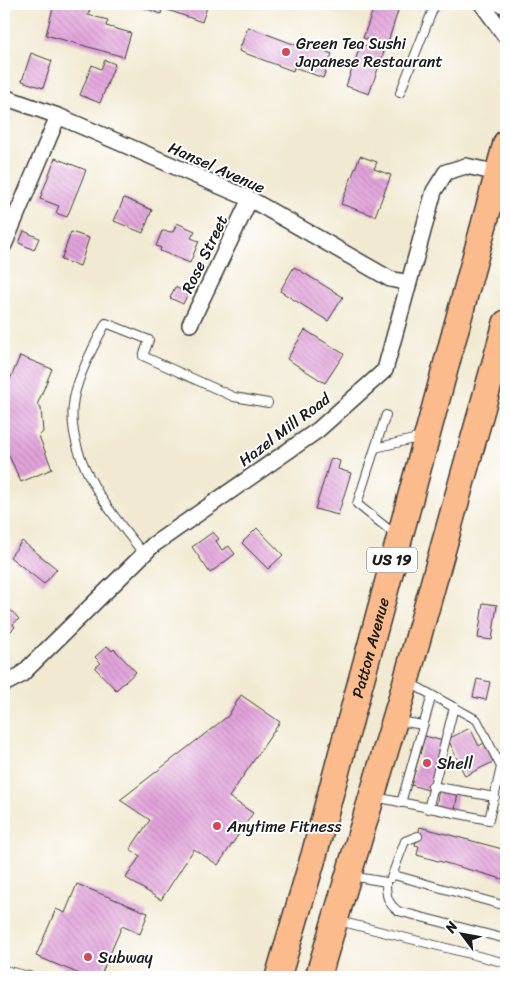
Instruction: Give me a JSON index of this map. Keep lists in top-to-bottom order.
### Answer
{
  "streets": {
    "main road": ["US 19", "Patton Avenue"],
    "street": ["Hansel Avenue", "Rose Street", "Hazel Mill Road"]
  },
  "crossings": [
    ["Hansel Avenue", "Rose Street"],
    ["Hansel Avenue", "Hazel Mill Road"],
    ["Hazel Mill Road", "Patton Avenue"]
  ],
  "places": [
    "Green Tea Sushi Japanese Restaurant",
    "Shell",
    "Anytime Fitness",
    "Subway"
  ],
  "north": "top left"
}
